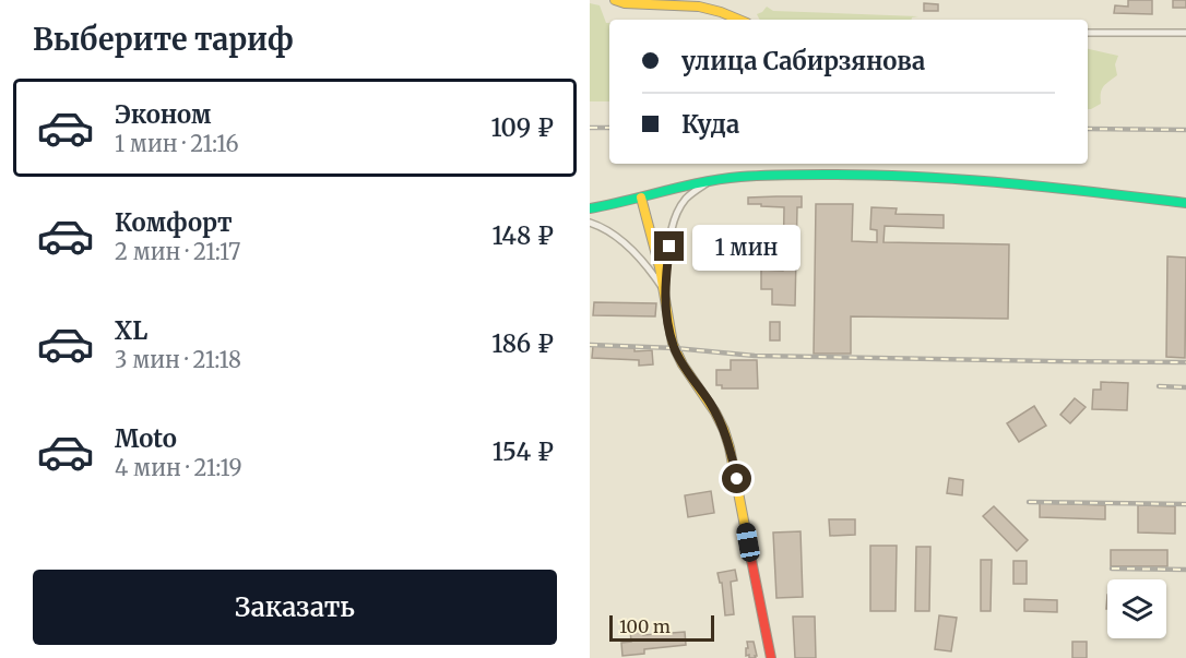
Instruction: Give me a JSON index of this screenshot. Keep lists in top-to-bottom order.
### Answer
{
  "scale_bar": "100 m",
  "page": {
    "heading": "Выберите тариф",
    "banner": ["улица Сабирзянова", "Куда"],
    "list": [
      {
        "name": "Эконом",
        "note": "1 мин · 21:16",
        "value": "109 ₽"
      },
      {
        "name": "Комфорт",
        "note": "2 мин · 21:17",
        "value": "148 ₽"
      },
      {
        "name": "XL",
        "note": "3 мин · 21:18",
        "value": "186 ₽"
      },
      {
        "name": "Moto",
        "note": "4 мин · 21:19",
        "value": "154 ₽"
      }
    ],
    "bubble": "1 мин",
    "buttons": "Заказать",
    "scale": "100 m"
  }
}
